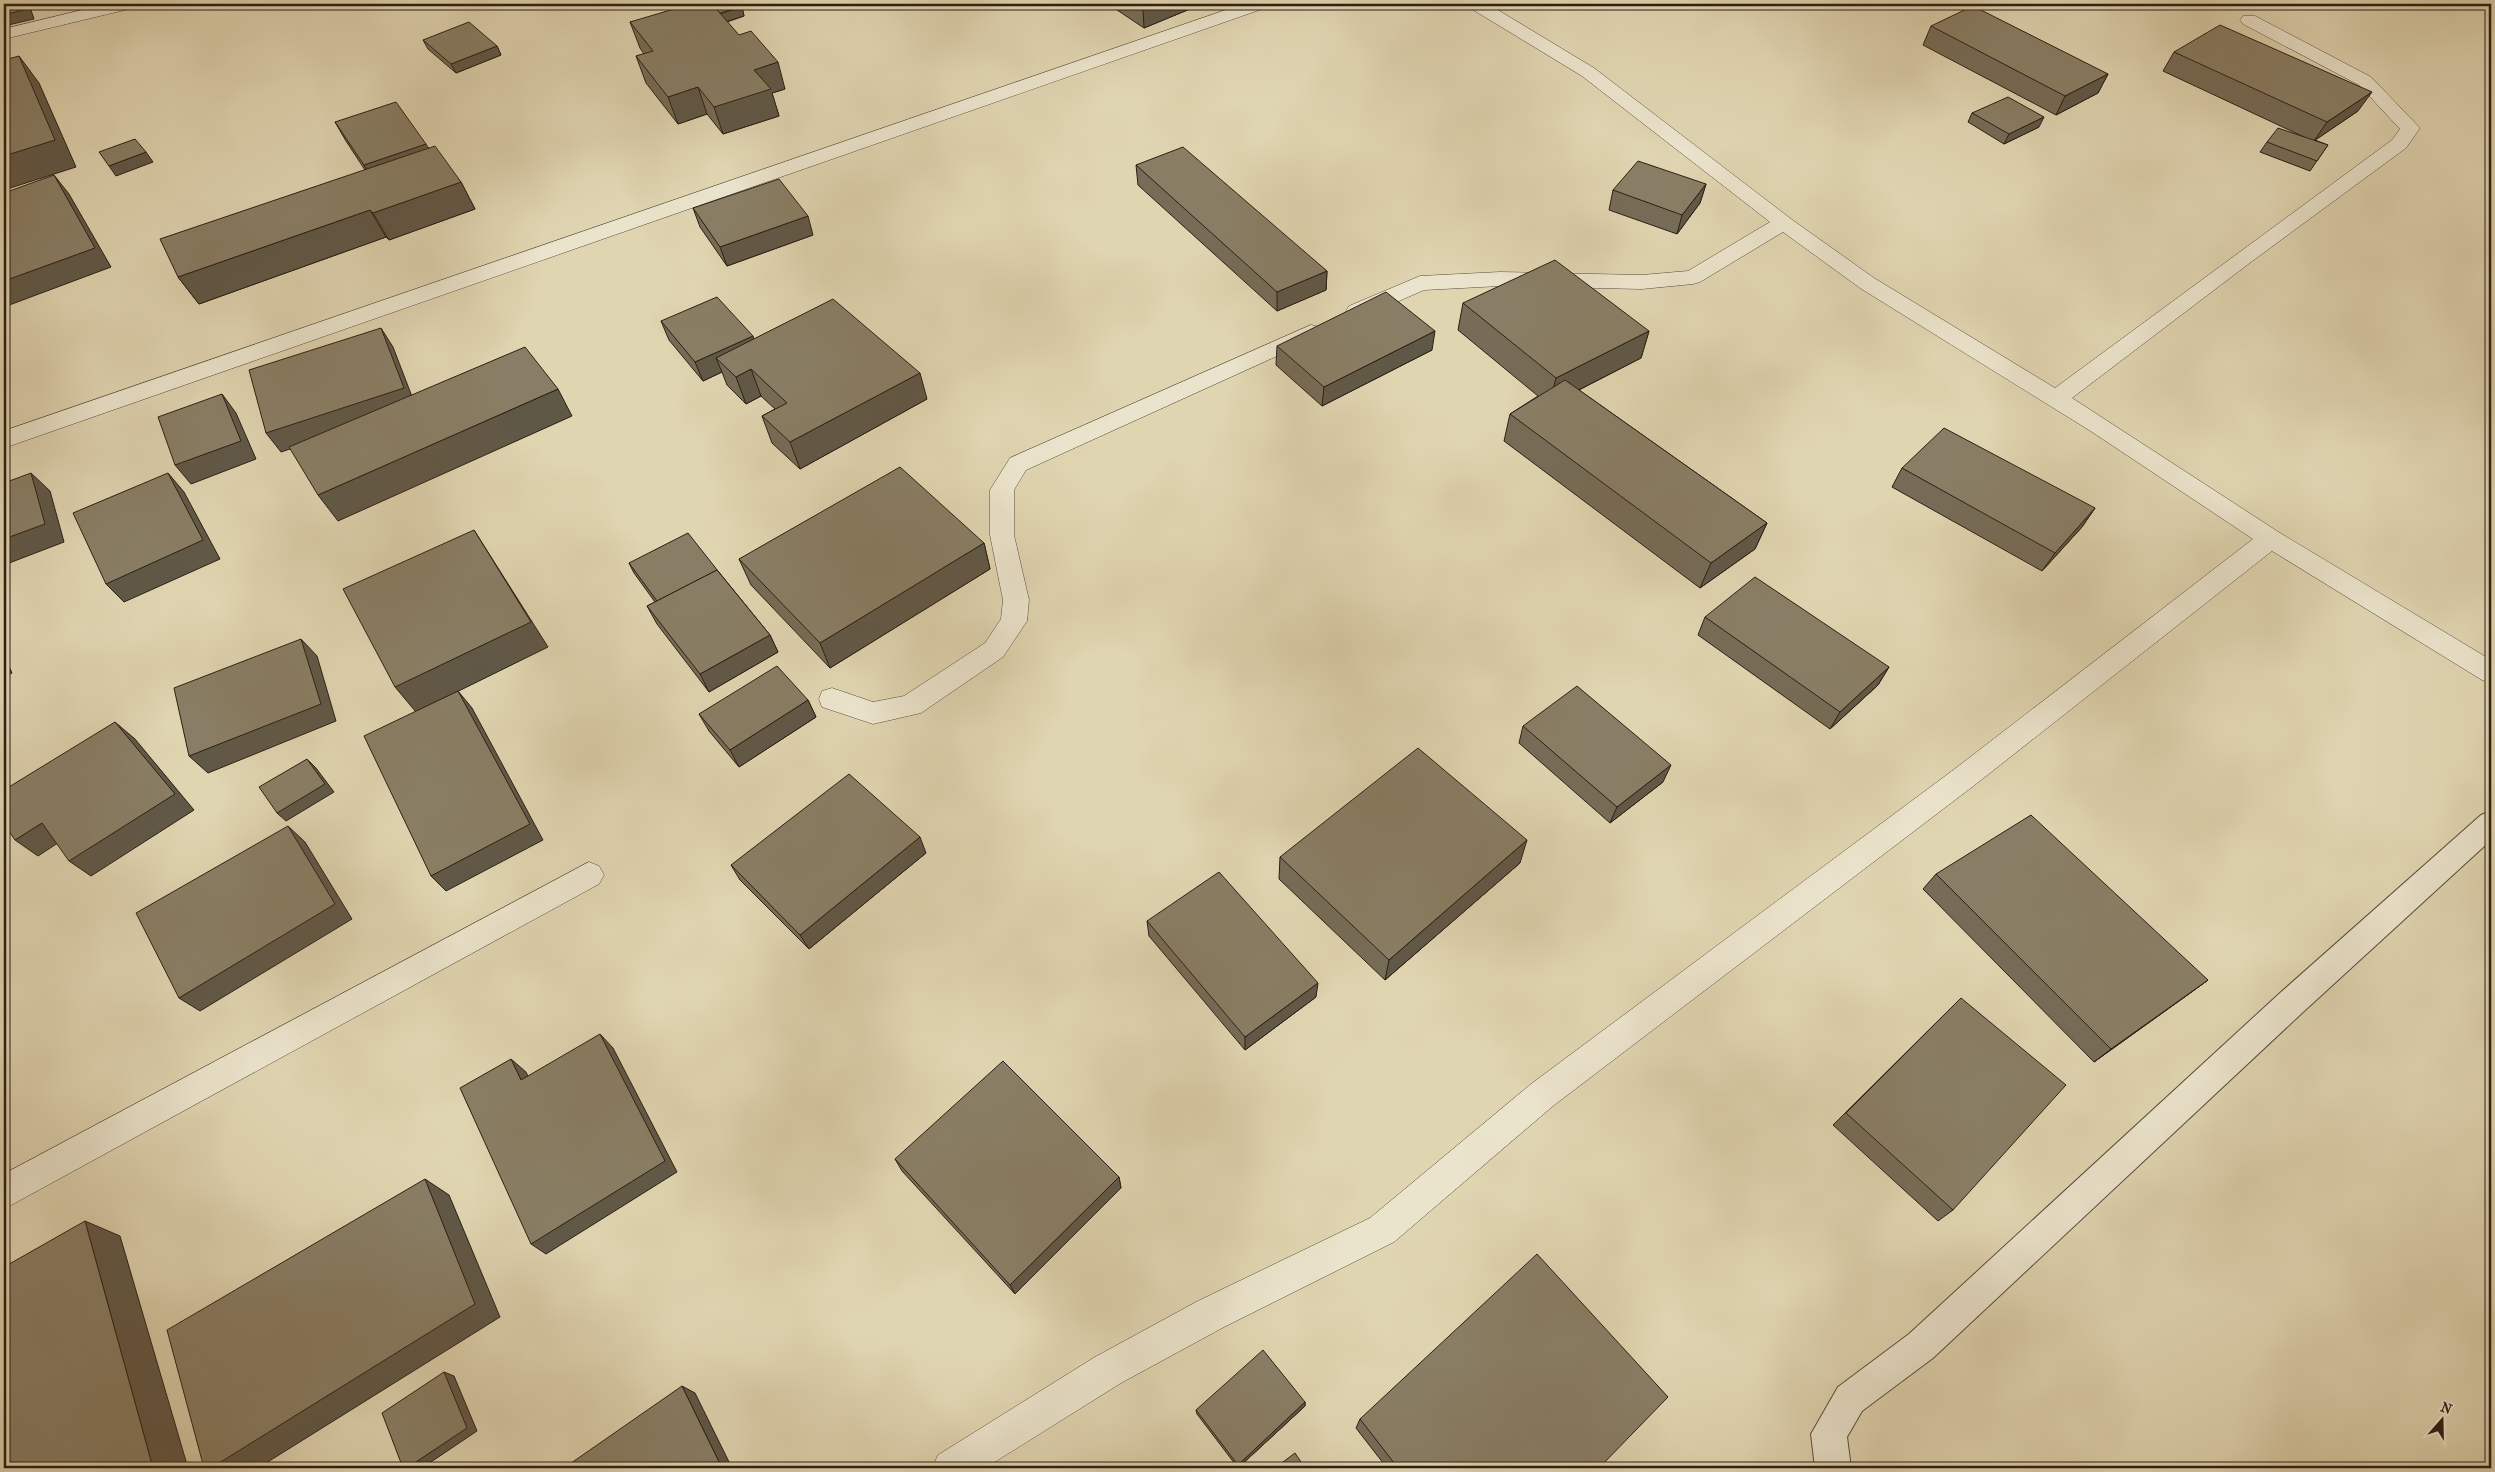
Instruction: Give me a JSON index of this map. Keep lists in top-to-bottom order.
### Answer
{
  "north": "top"
}
